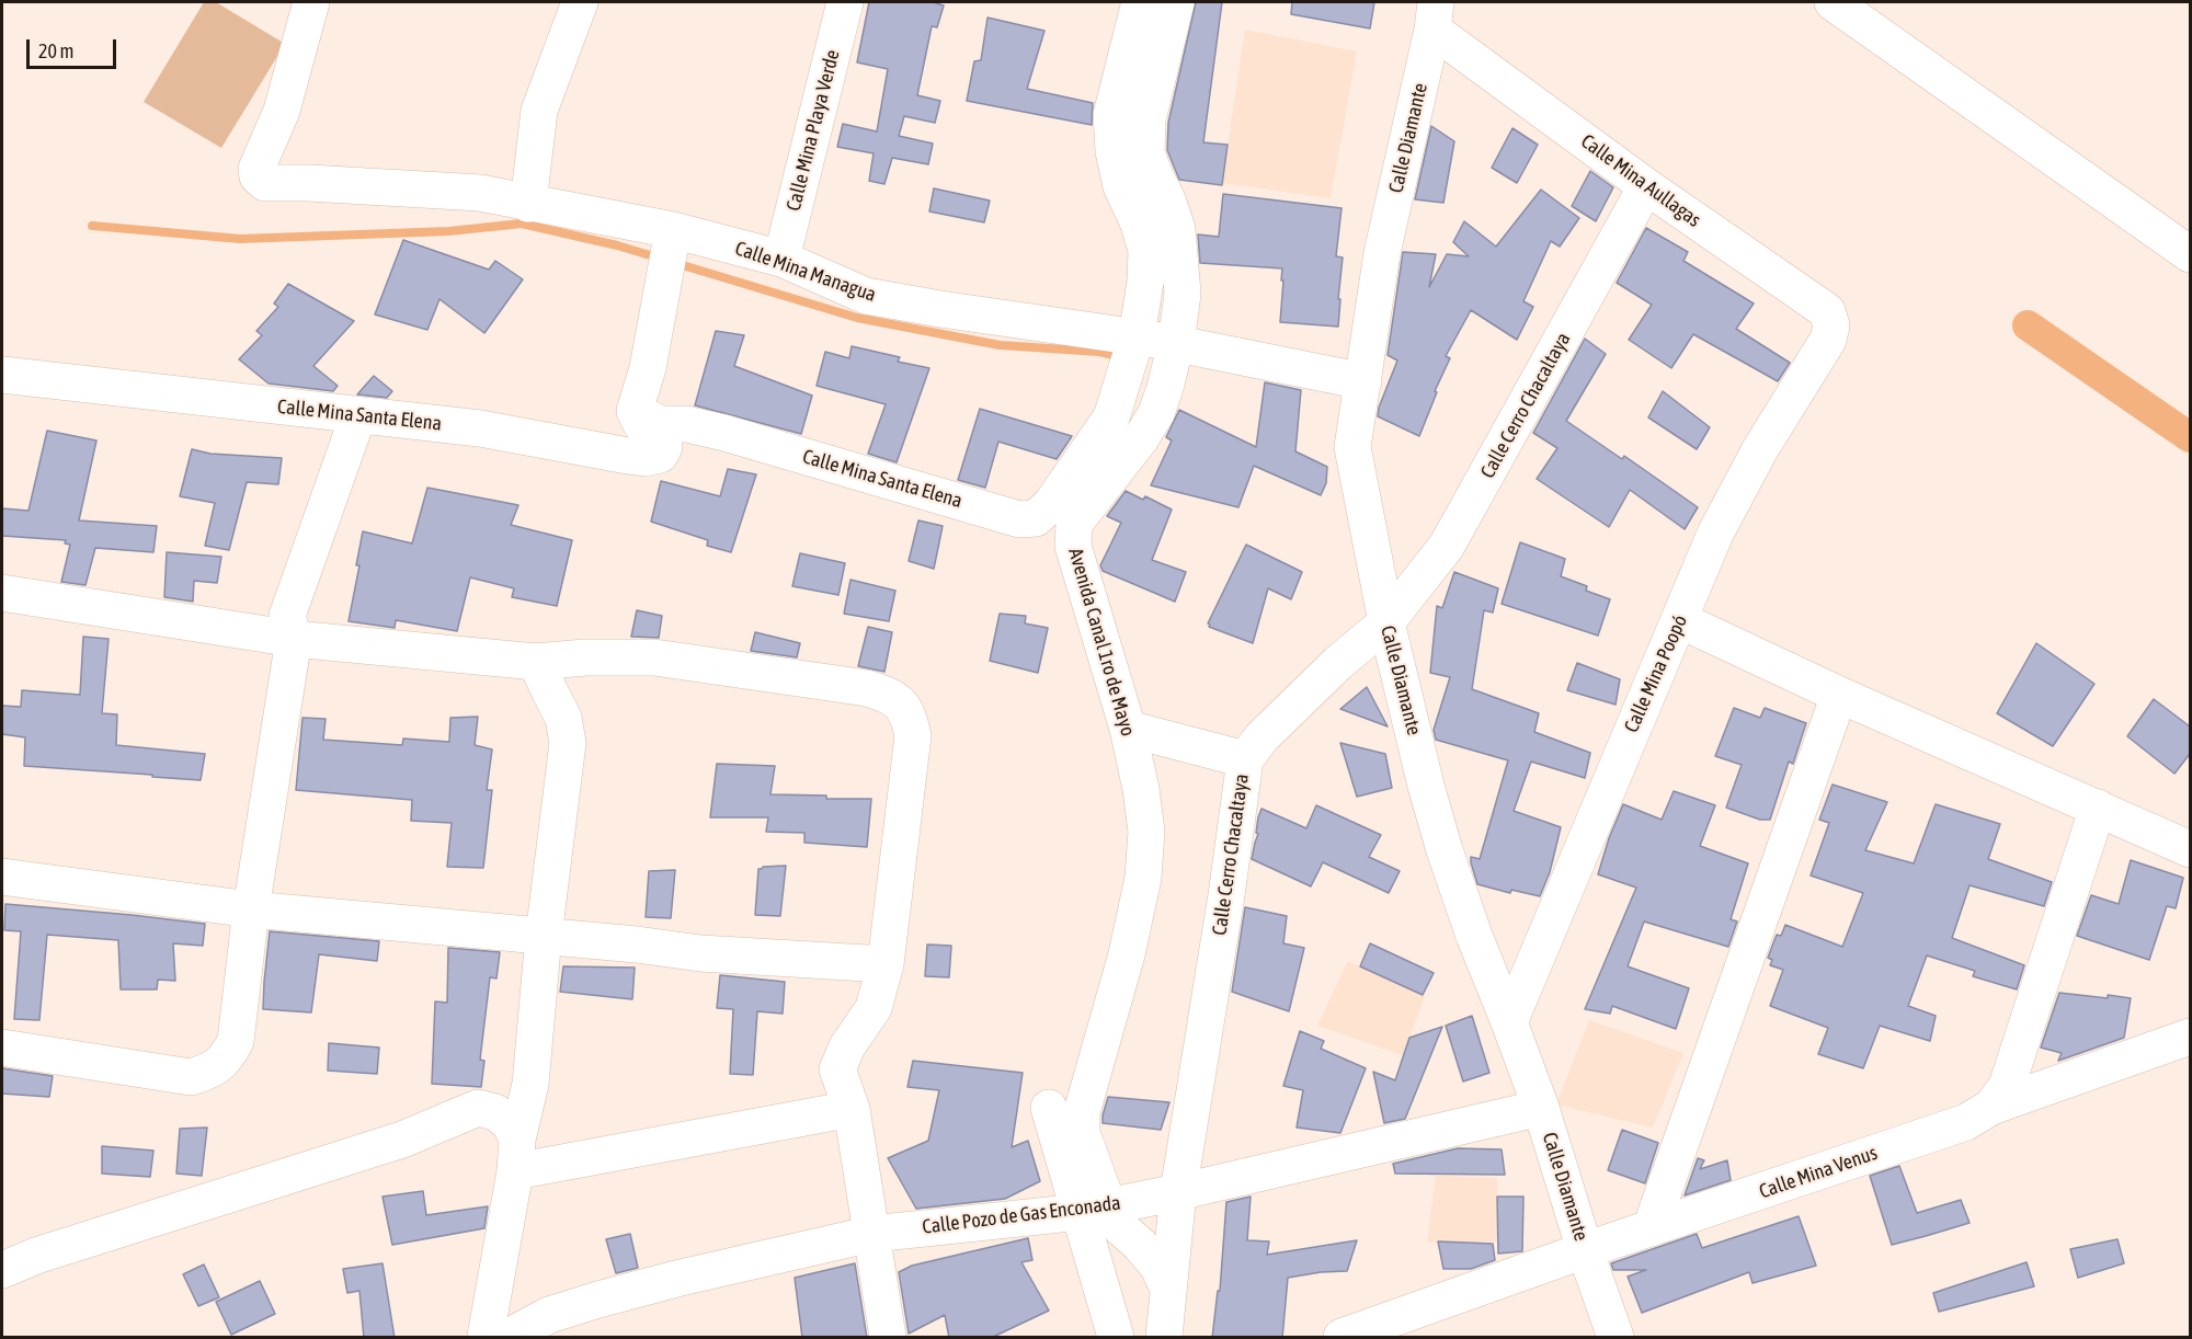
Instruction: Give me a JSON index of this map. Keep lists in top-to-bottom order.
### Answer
{
  "streets": {
    "street": [
      "Calle Mina Playa Verde",
      "Calle Diamante",
      "Calle Mina Aullagas",
      "Calle Mina Managua",
      "Calle Cerro Chacaltaya",
      "Calle Mina Santa Elena",
      "Avenida Canal 1ro de Mayo",
      "Calle Mina Poopó",
      "Calle Mina Venus",
      "Calle Pozo de Gas Enconada"
    ]
  },
  "crossings": [
    ["Calle Mina Playa Verde", "Calle Mina Managua"],
    ["Calle Diamante", "Calle Mina Aullagas"],
    ["Calle Diamante", "Calle Mina Managua"],
    ["Calle Diamante", "Calle Cerro Chacaltaya"],
    ["Calle Diamante", "Calle Mina Poopó"],
    ["Calle Diamante", "Calle Mina Venus"],
    ["Calle Diamante", "Calle Pozo de Gas Enconada"],
    ["Calle Mina Aullagas", "Calle Cerro Chacaltaya"],
    ["Calle Mina Aullagas", "Calle Mina Poopó"],
    ["Calle Mina Managua", "Calle Mina Santa Elena"],
    ["Calle Mina Managua", "Avenida Canal 1ro de Mayo"],
    ["Calle Cerro Chacaltaya", "Avenida Canal 1ro de Mayo"],
    ["Calle Cerro Chacaltaya", "Calle Pozo de Gas Enconada"],
    ["Avenida Canal 1ro de Mayo", "Calle Pozo de Gas Enconada"]
  ],
  "scale_bar": "20 m"
}
